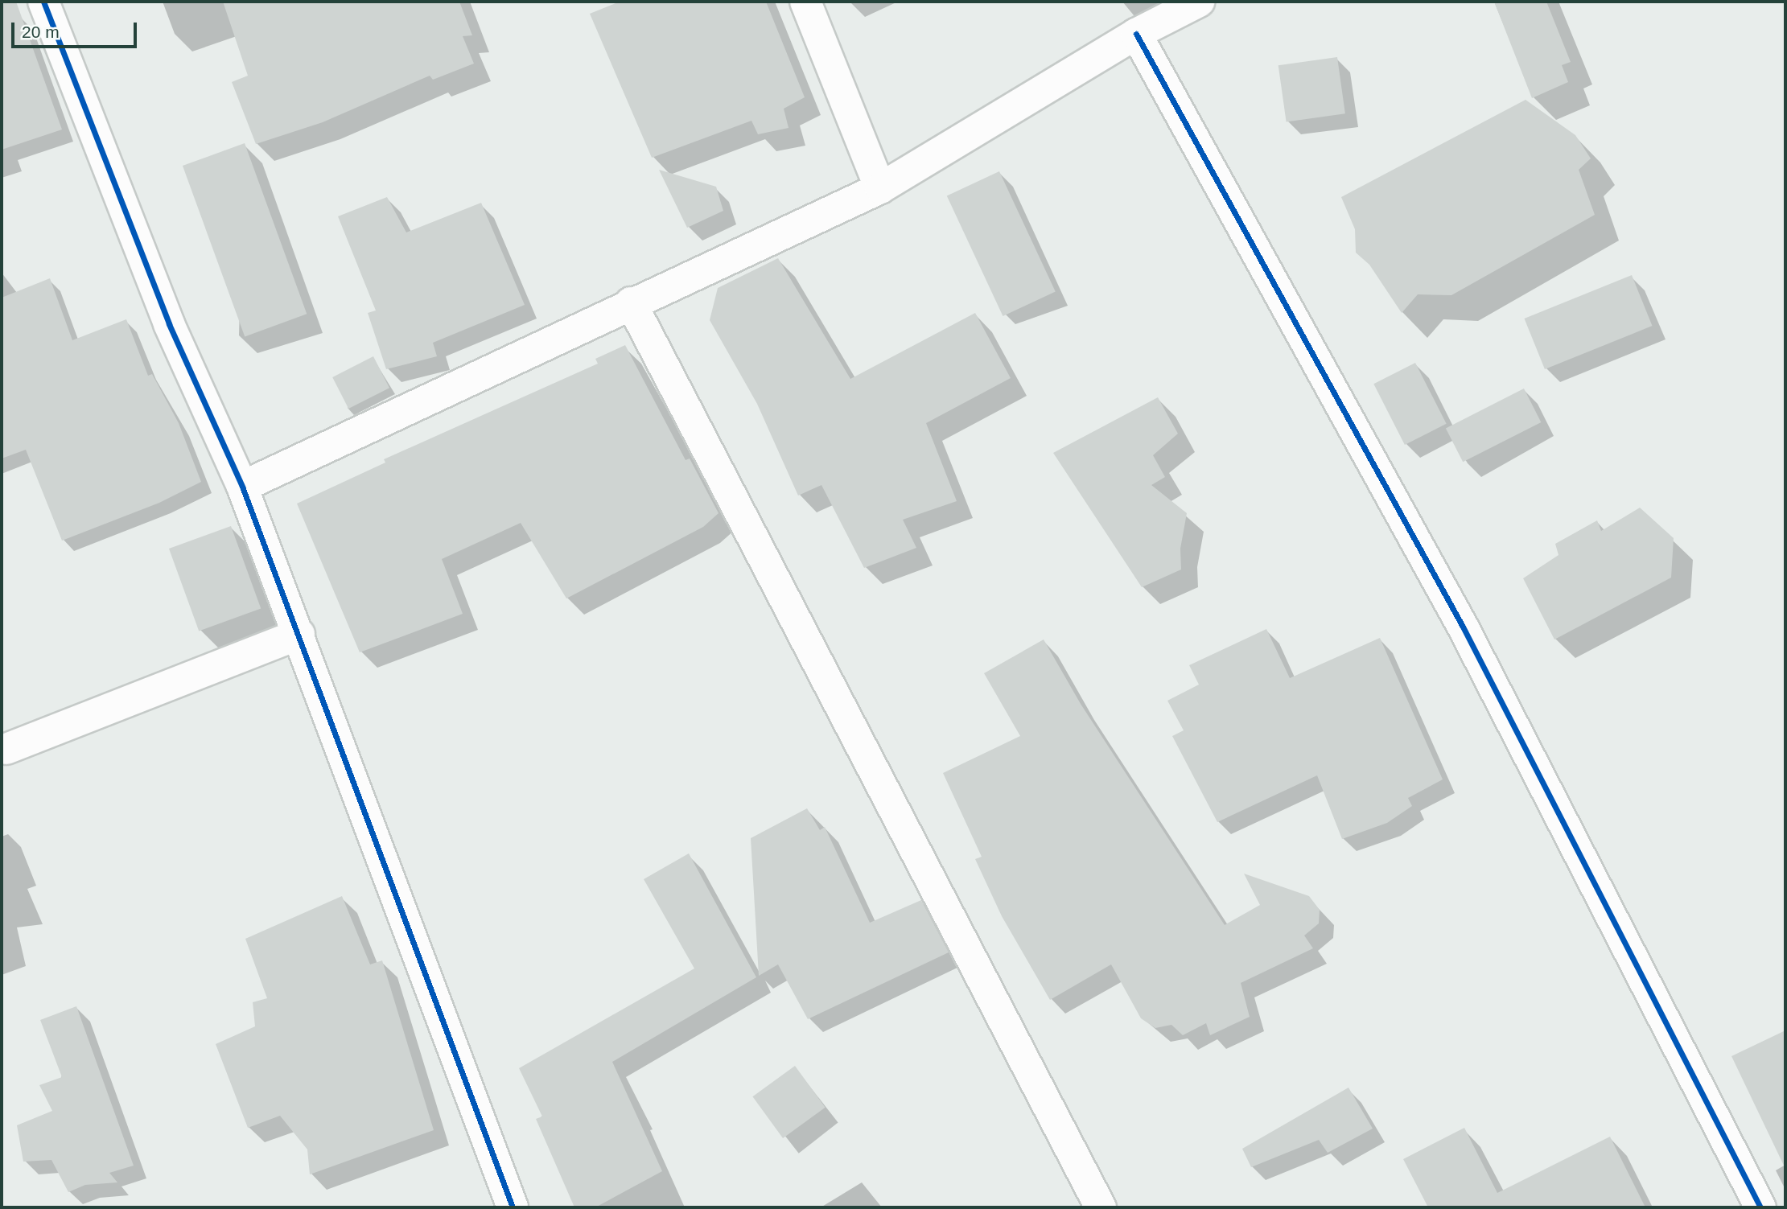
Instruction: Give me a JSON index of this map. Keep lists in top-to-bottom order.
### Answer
{
  "scale_bar": "20 m"
}
